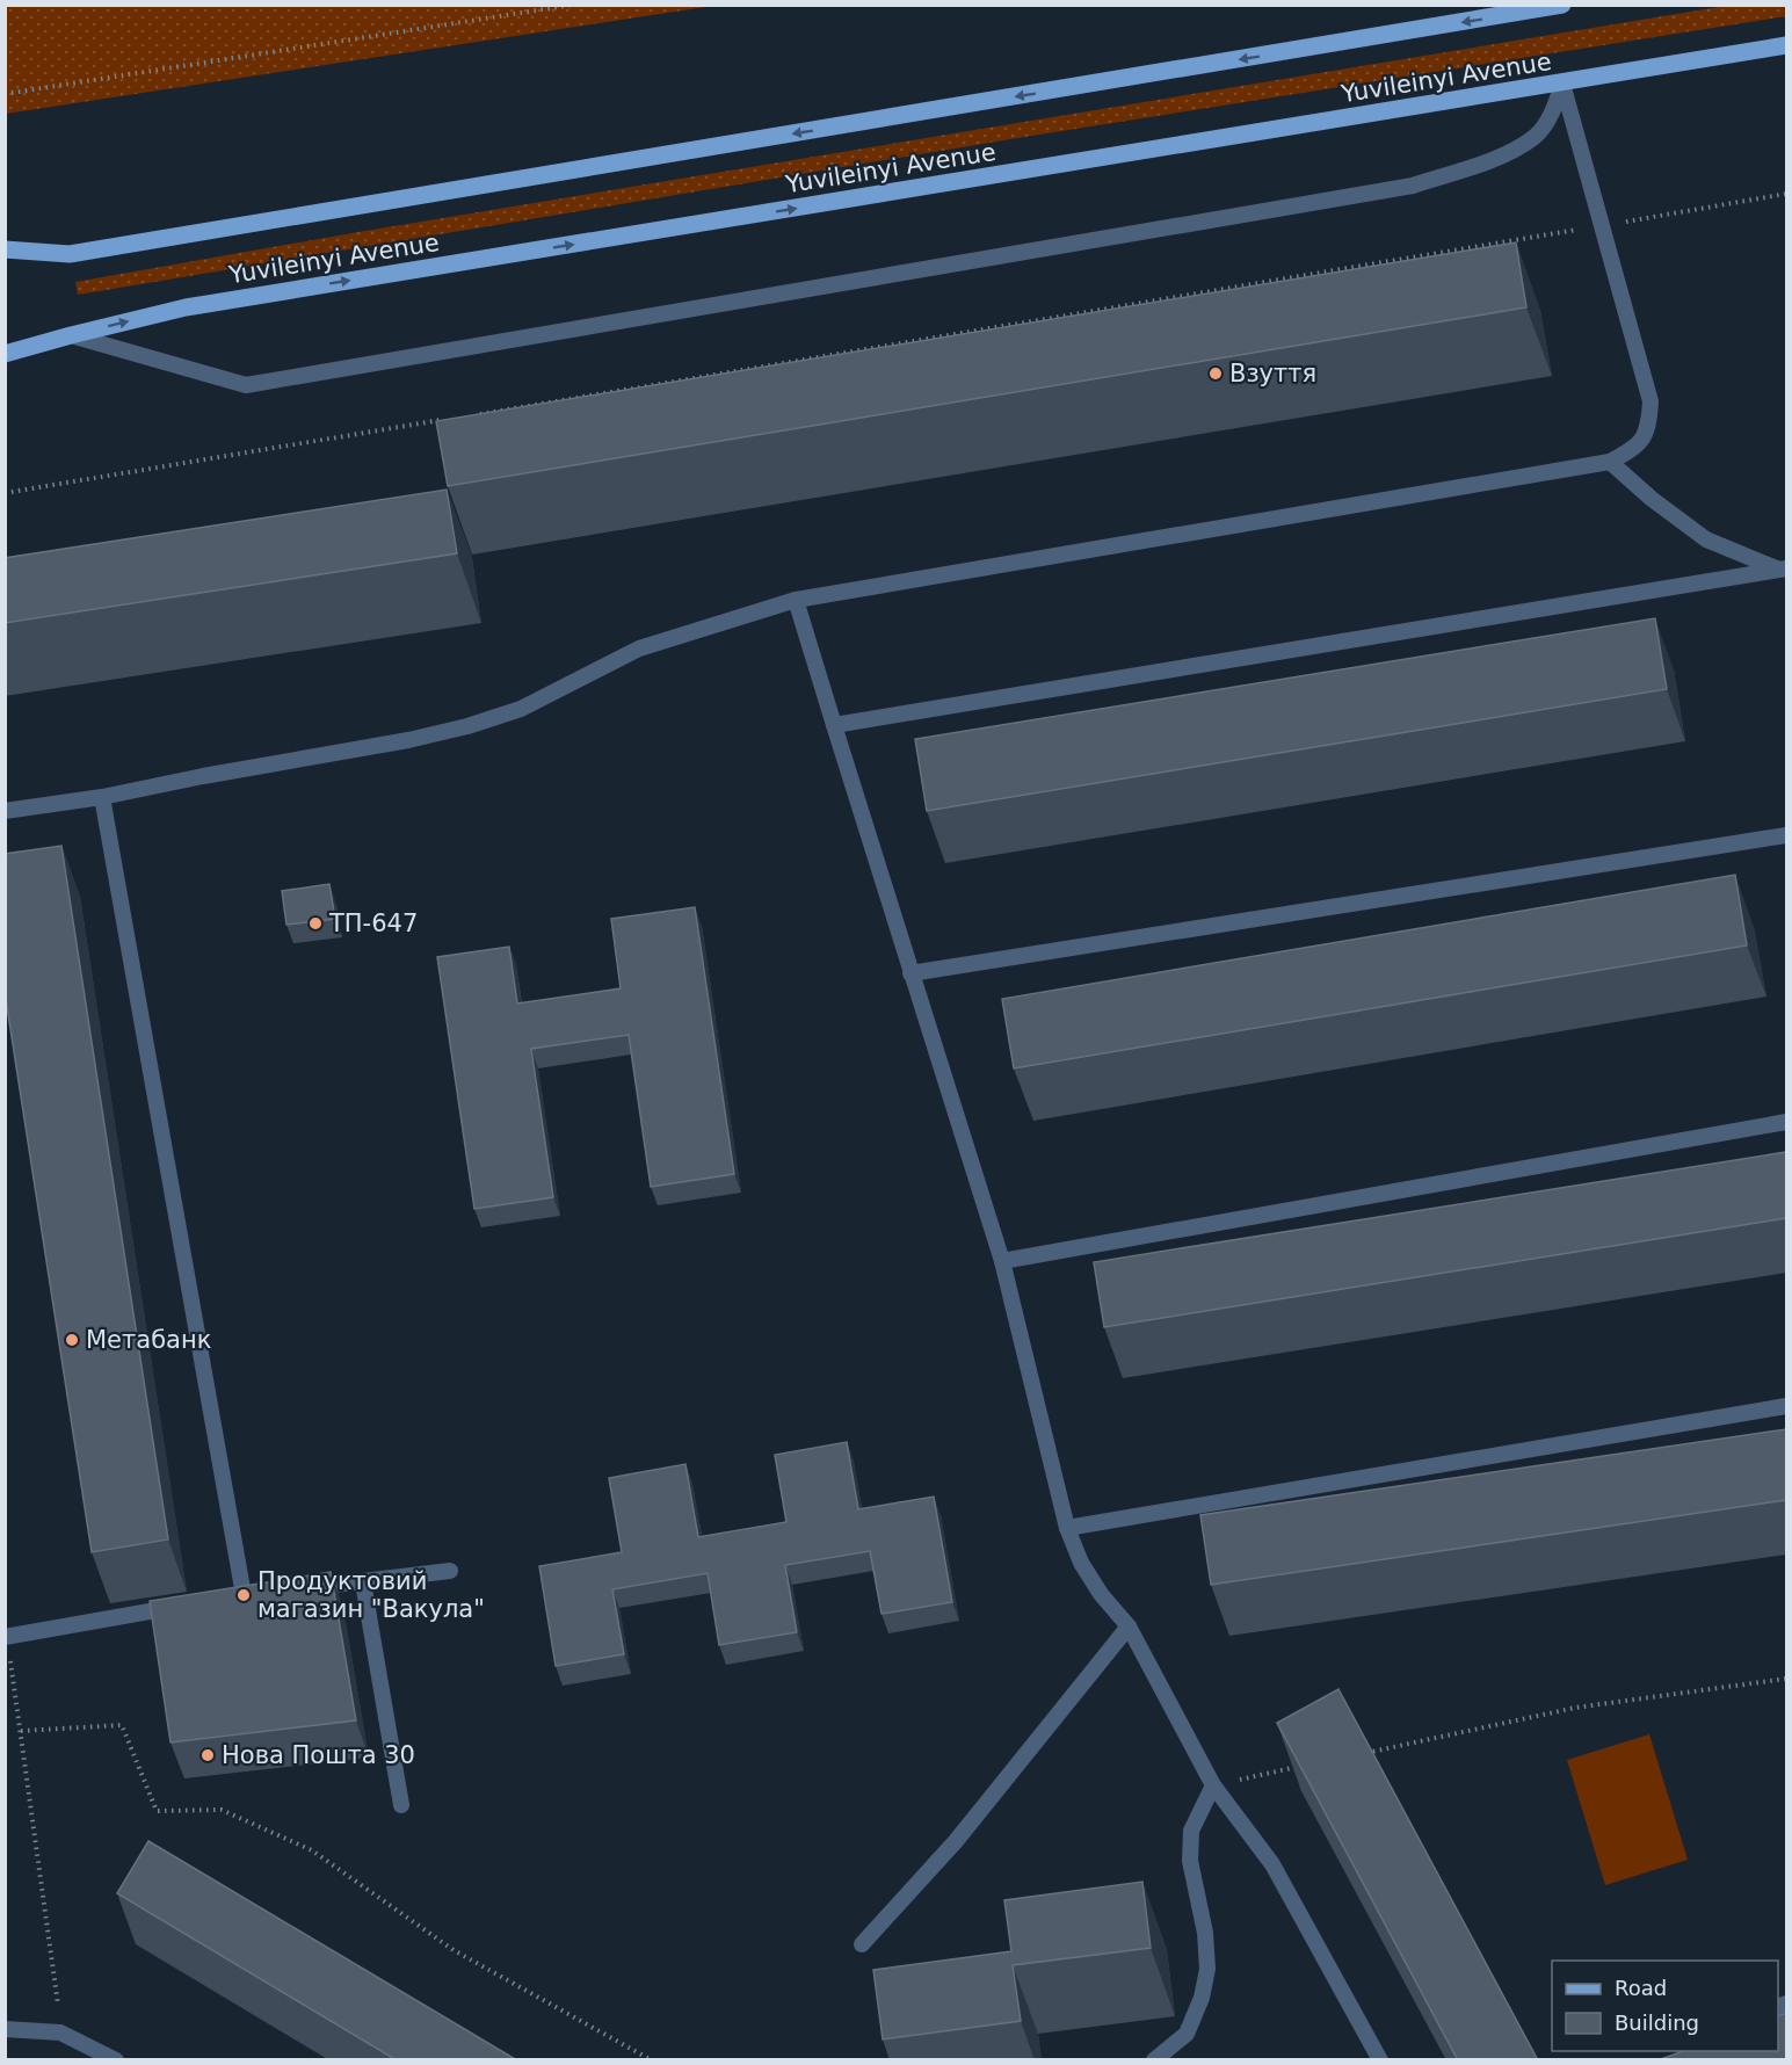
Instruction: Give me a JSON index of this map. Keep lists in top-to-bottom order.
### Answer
{
  "streets": {
    "main road": ["Yuvileinyi Avenue"]
  },
  "places": [
    "Взуття",
    "ТП-647",
    "Метабанк",
    "Продуктовий магазин \"Вакула\"",
    "Нова Пошта 30"
  ],
  "legend": ["Road", "Building"]
}
